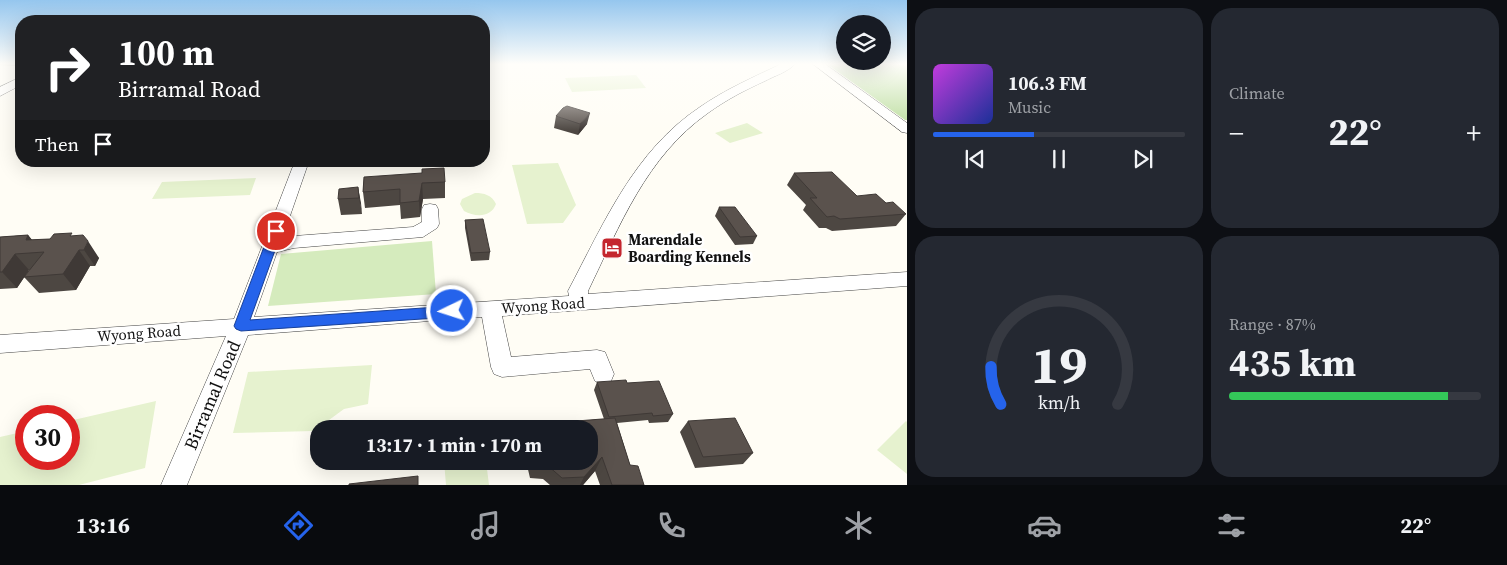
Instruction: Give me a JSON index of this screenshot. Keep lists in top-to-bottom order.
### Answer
{
  "streets": {
    "street": ["Wyong Road", "Birramal Road"]
  },
  "crossings": [
    ["Wyong Road", "Birramal Road"]
  ],
  "places": {
    "hotel": ["Marendale Boarding Kennels"]
  },
  "page": {
    "tile": [
      "Climate",
      ["Range · 87%", "435 km"]
    ],
    "turn": ["100 m", "Birramal Road"],
    "song": ["106.3 FM", "Music"],
    "heat": ["−", "22°", "+"],
    "then": "Then",
    "limit": "30",
    "trip": "13:17 · 1 min · 170 m",
    "tabs": ["13:16", "22°"],
    "gauge": ["19", "km/h"]
  }
}
